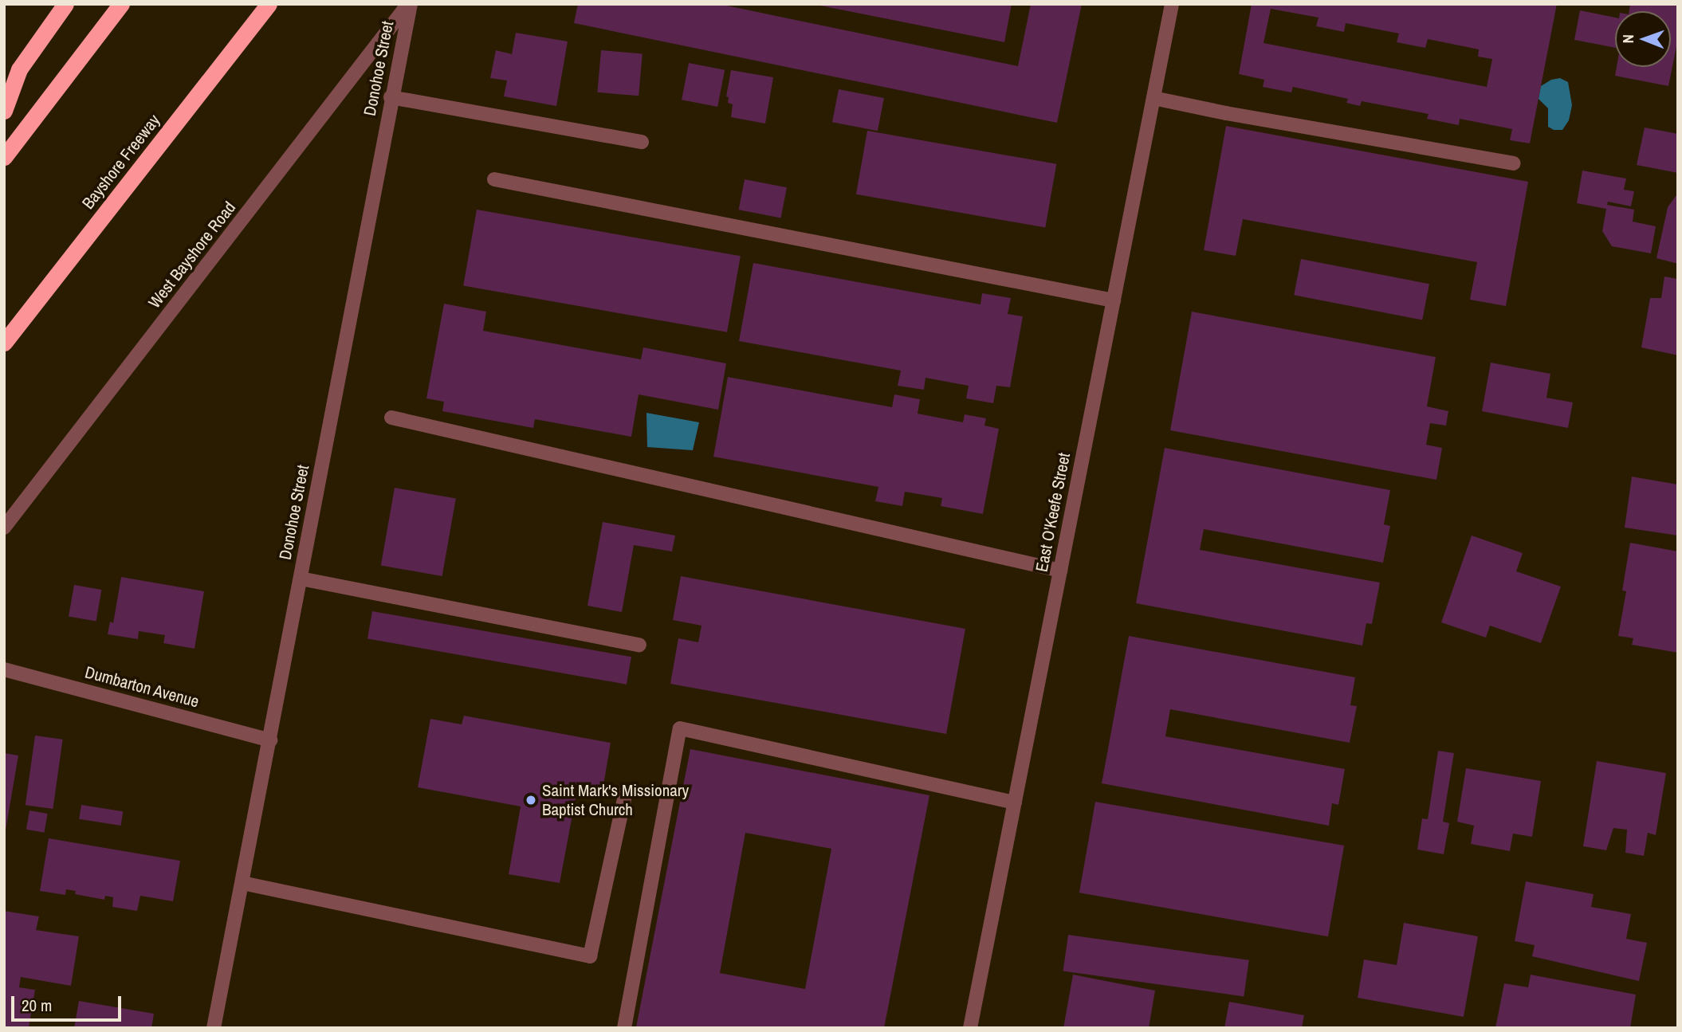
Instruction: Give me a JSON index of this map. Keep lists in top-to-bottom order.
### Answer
{
  "streets": {
    "highway": ["Bayshore Freeway"],
    "street": [
      "Donohoe Street",
      "West Bayshore Road",
      "East O'Keefe Street",
      "Dumbarton Avenue"
    ]
  },
  "crossings": [
    ["Donohoe Street", "West Bayshore Road"],
    ["Donohoe Street", "Dumbarton Avenue"]
  ],
  "places": ["Saint Mark's Missionary Baptist Church"],
  "scale_bar": "20 m",
  "north": "left"
}
